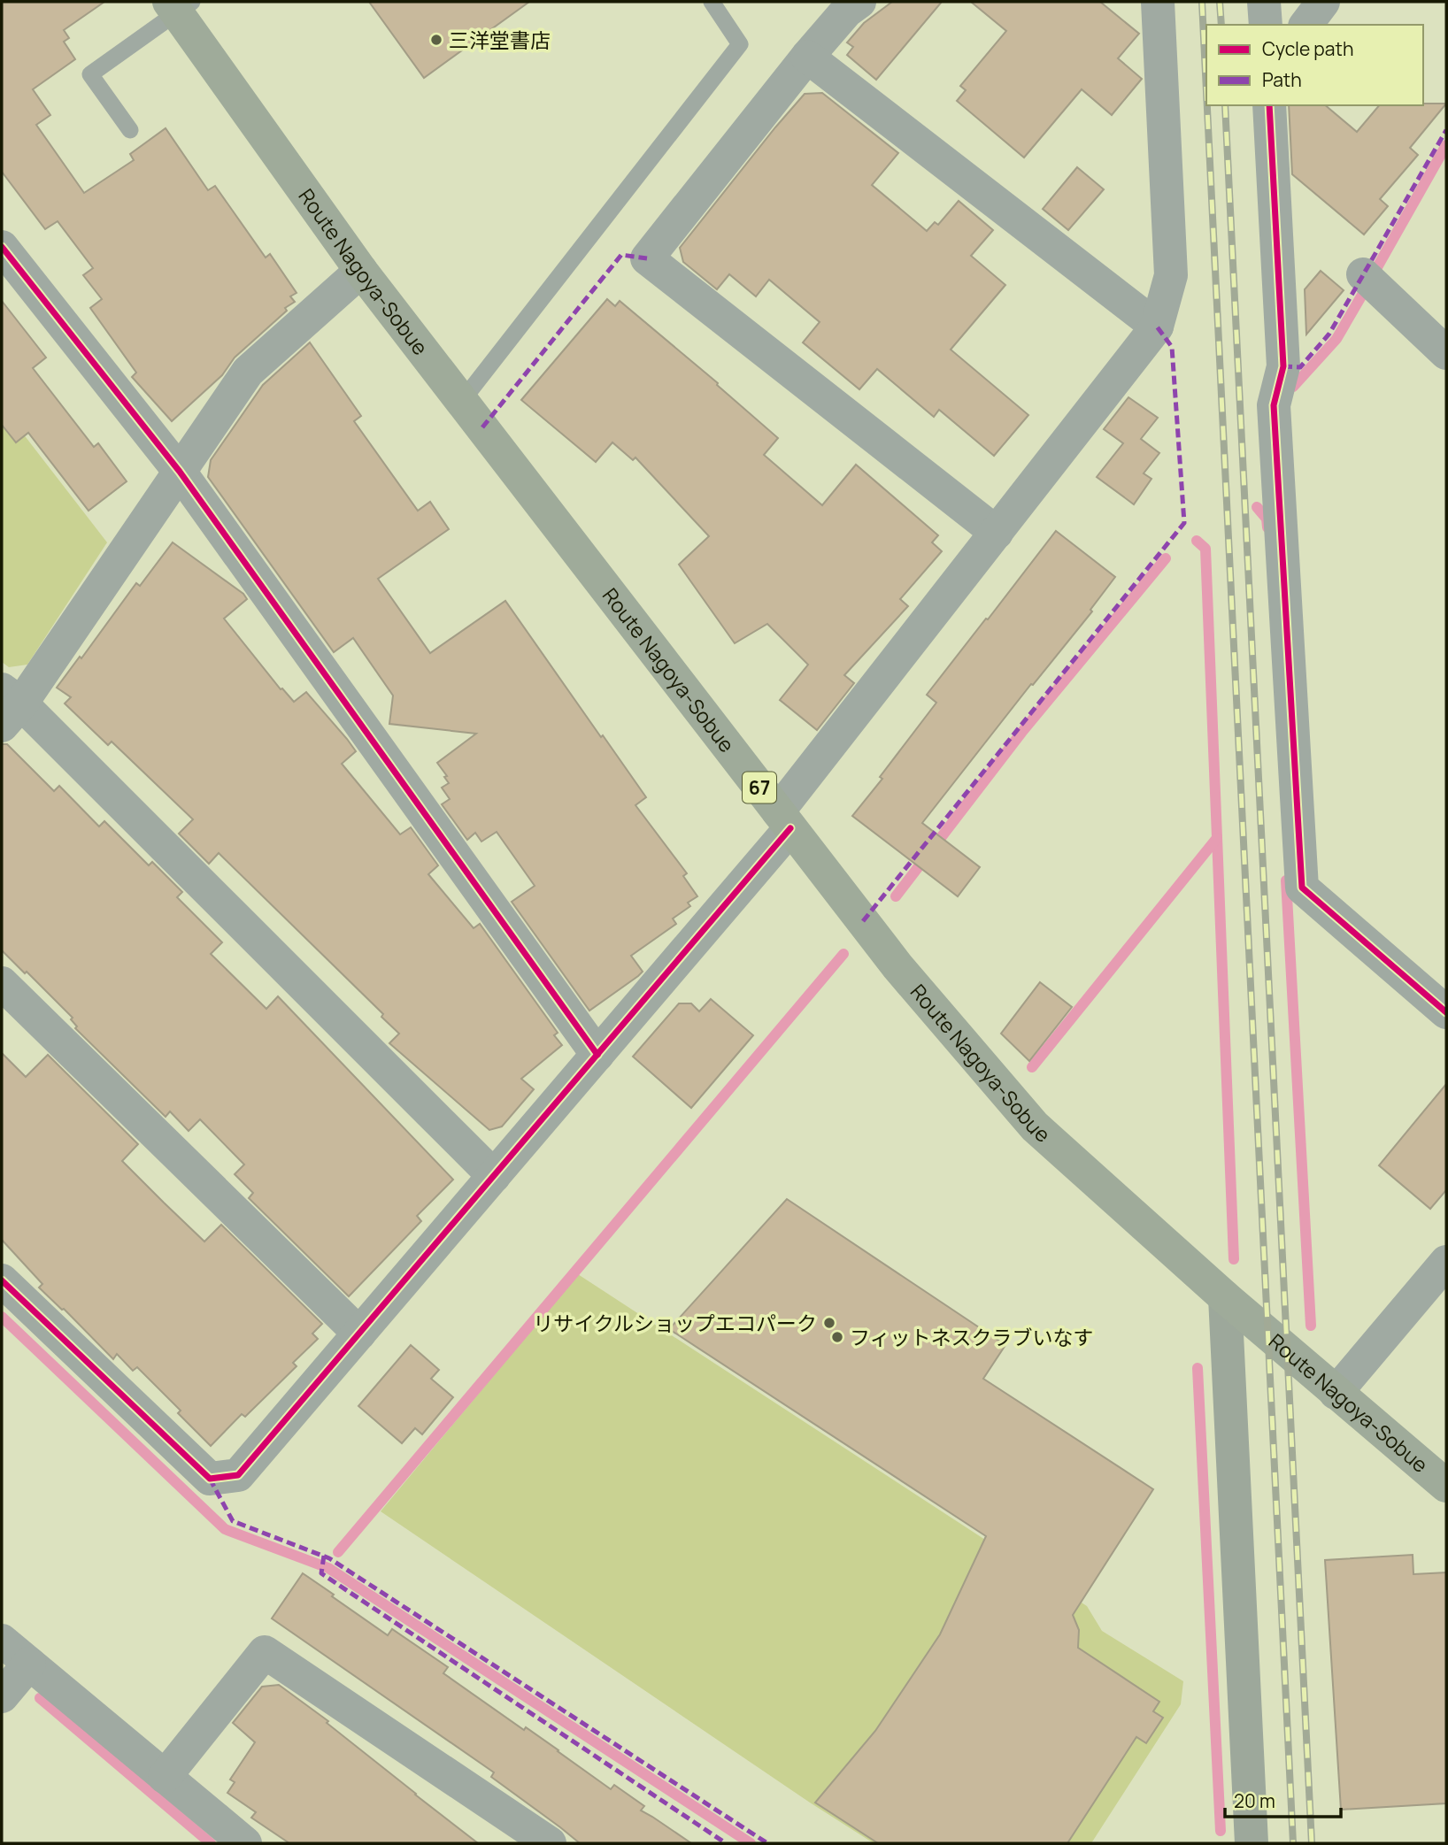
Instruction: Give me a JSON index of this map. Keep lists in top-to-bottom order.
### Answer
{
  "streets": {
    "main road": ["Route Nagoya-Sobue", "67"]
  },
  "places": ["三洋堂書店", "リサイクルショップエコパーク", "フィットネスクラブいなす"],
  "legend": ["Cycle path", "Path"],
  "scale_bar": "20 m"
}
